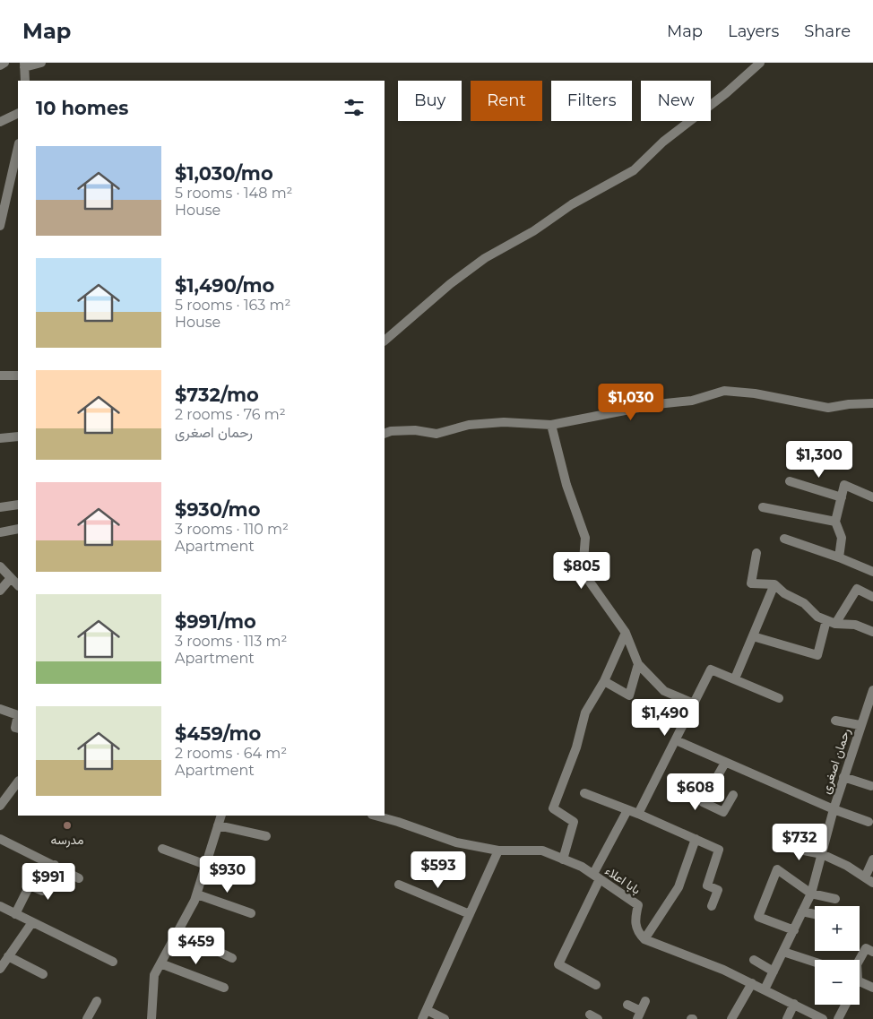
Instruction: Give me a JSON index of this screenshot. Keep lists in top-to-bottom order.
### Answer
{
  "streets": {
    "street": ["رحمان اصغری", "بابا اعلاء"]
  },
  "places": ["مدرسه"],
  "page": {
    "header": "Map",
    "nav": ["Map", "Layers", "Share"],
    "chip": [
      "Buy",
      "Rent",
      "Filters",
      "New"
    ],
    "heading": "10 homes",
    "list": [
      {
        "name": "$1,030/mo",
        "note": "5 rooms · 148 m² · House"
      },
      {
        "name": "$1,490/mo",
        "note": "5 rooms · 163 m² · House"
      },
      {
        "name": "$732/mo",
        "note": "2 rooms · 76 m² · رحمان اصغری"
      },
      {
        "name": "$930/mo",
        "note": "3 rooms · 110 m² · Apartment"
      },
      {
        "name": "$991/mo",
        "note": "3 rooms · 113 m² · Apartment"
      },
      {
        "name": "$459/mo",
        "note": "2 rooms · 64 m² · Apartment"
      }
    ],
    "price": [
      "$1,030",
      "$1,300",
      "$805",
      "$1,490",
      "$608",
      "$732",
      "$593",
      "$930",
      "$991",
      "$459"
    ],
    "map_buttons": ["+", "−"]
  }
}
